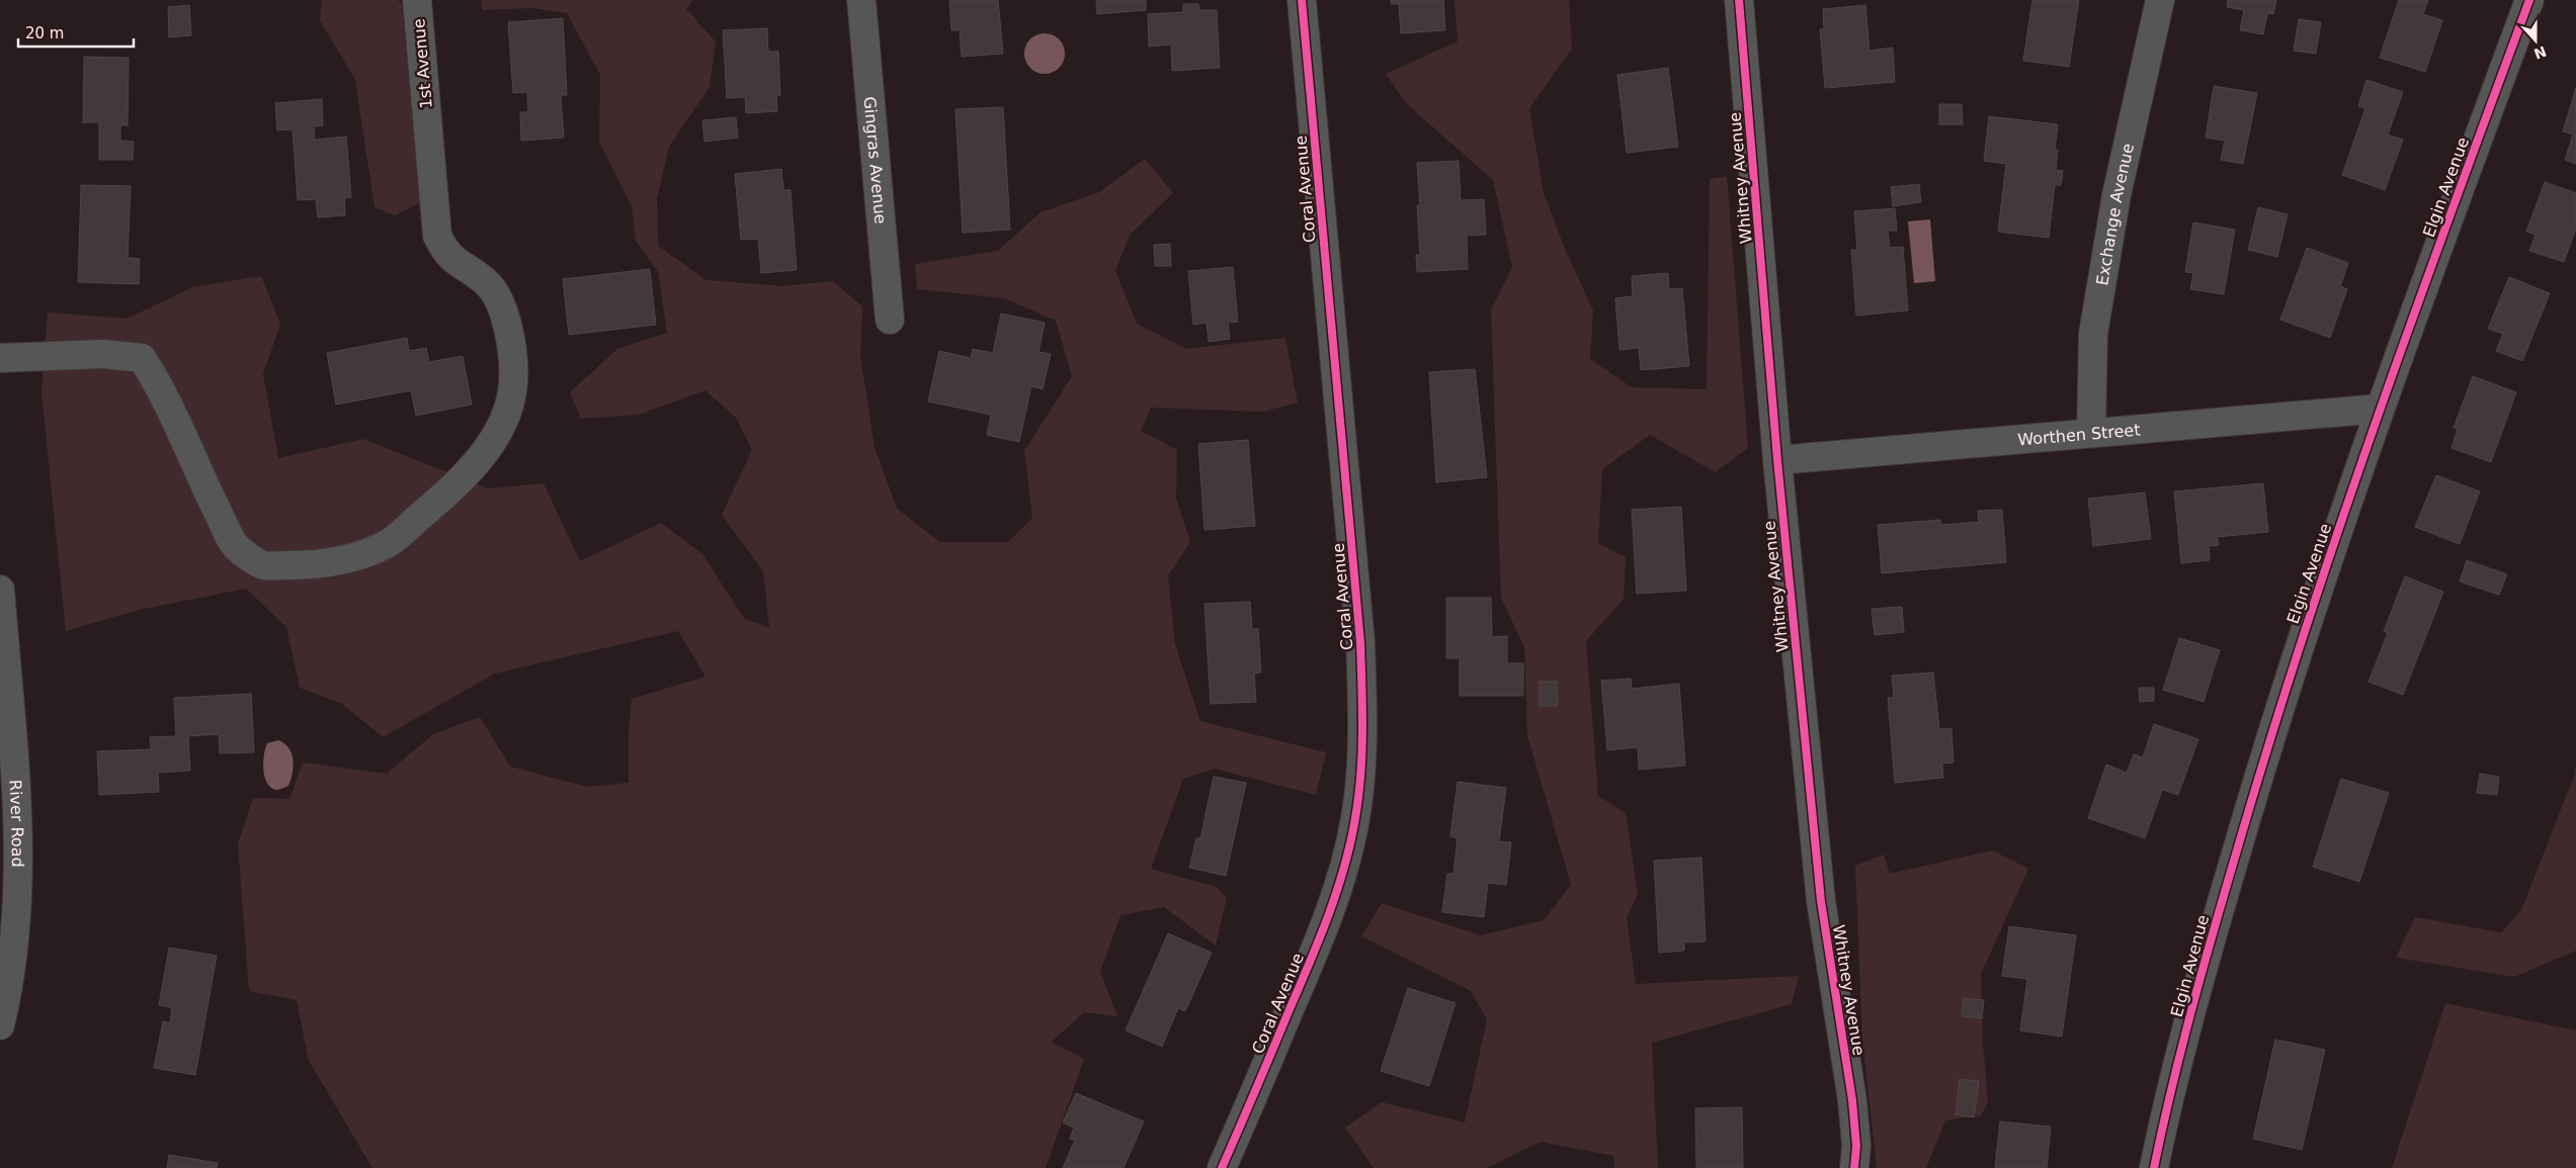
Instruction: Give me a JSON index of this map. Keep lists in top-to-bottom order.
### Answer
{
  "streets": {
    "street": [
      "1st Avenue",
      "Gingras Avenue",
      "Whitney Avenue",
      "Elgin Avenue",
      "Coral Avenue",
      "Exchange Avenue",
      "Worthen Street",
      "River Road"
    ]
  },
  "crossings": [
    ["Whitney Avenue", "Worthen Street"],
    ["Elgin Avenue", "Worthen Street"],
    ["Exchange Avenue", "Worthen Street"]
  ],
  "scale_bar": "20 m",
  "north": "bottom"
}
